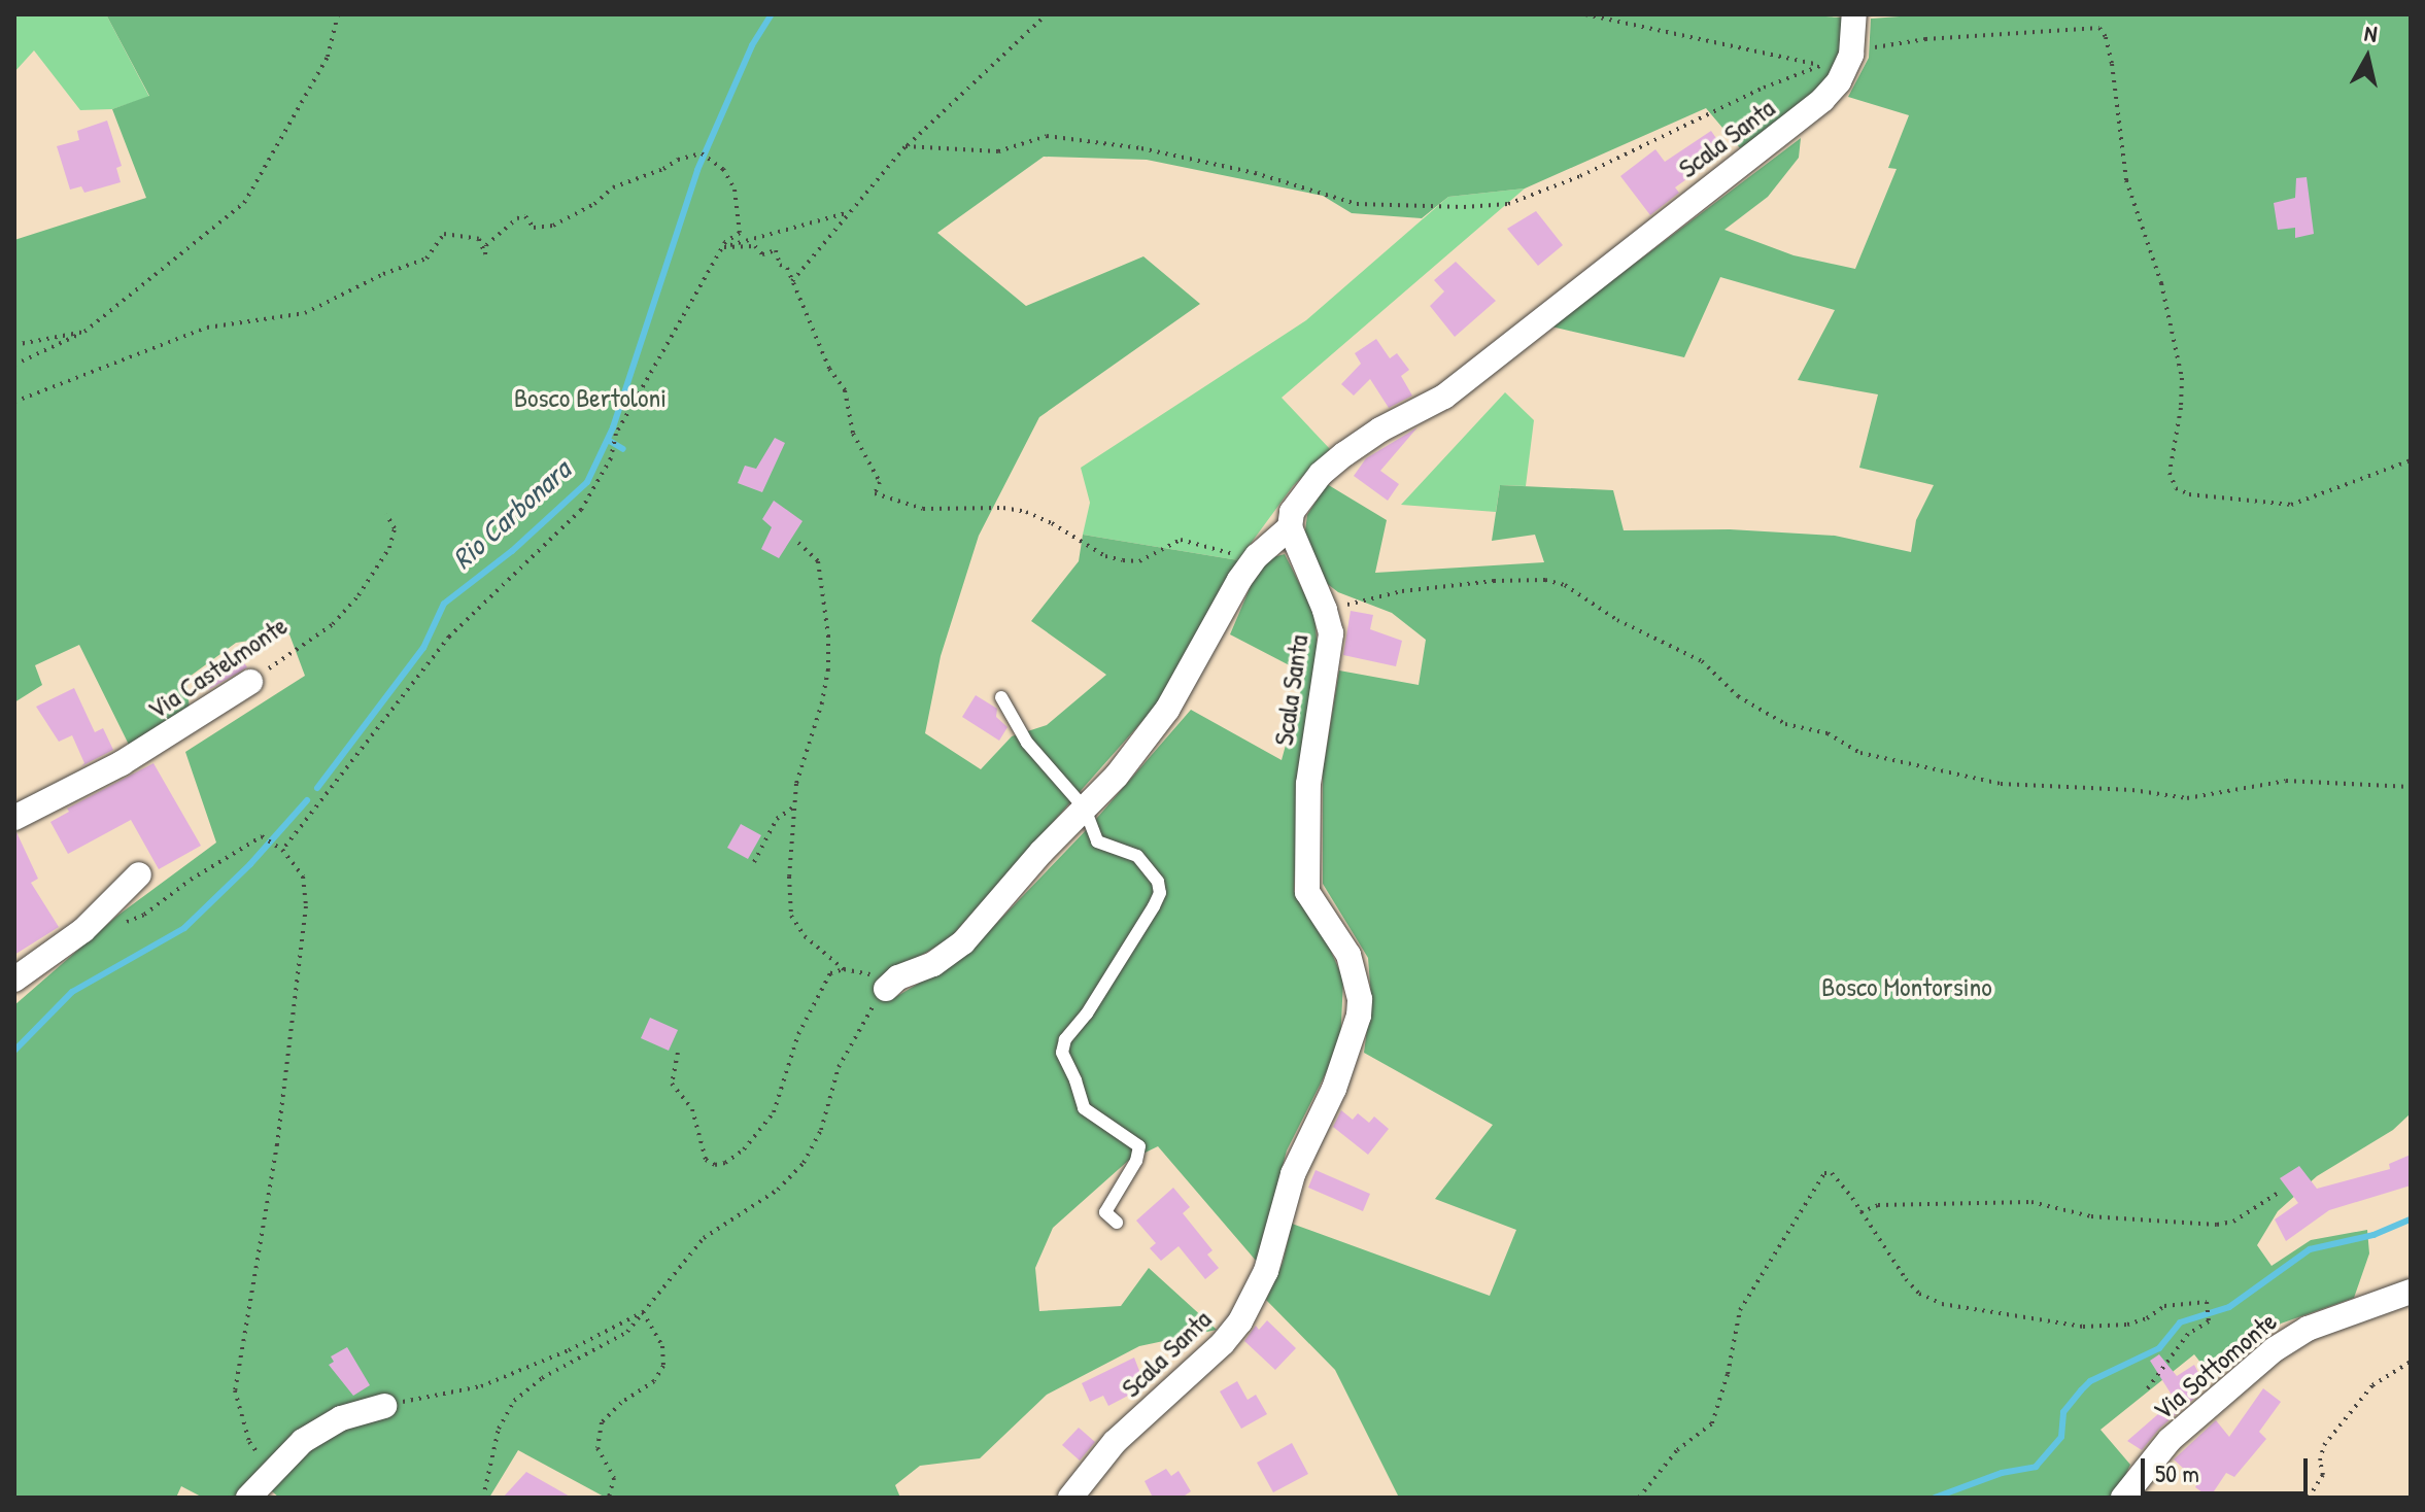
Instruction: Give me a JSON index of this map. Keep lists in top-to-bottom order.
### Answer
{
  "streets": {
    "street": ["Scala Santa", "Via Castelmonte", "Via Sottomonte"]
  },
  "water": ["Rio Carbonara"],
  "parks": ["Bosco Bertoloni", "Bosco Montorsino"],
  "scale_bar": "50 m",
  "north": "top"
}
